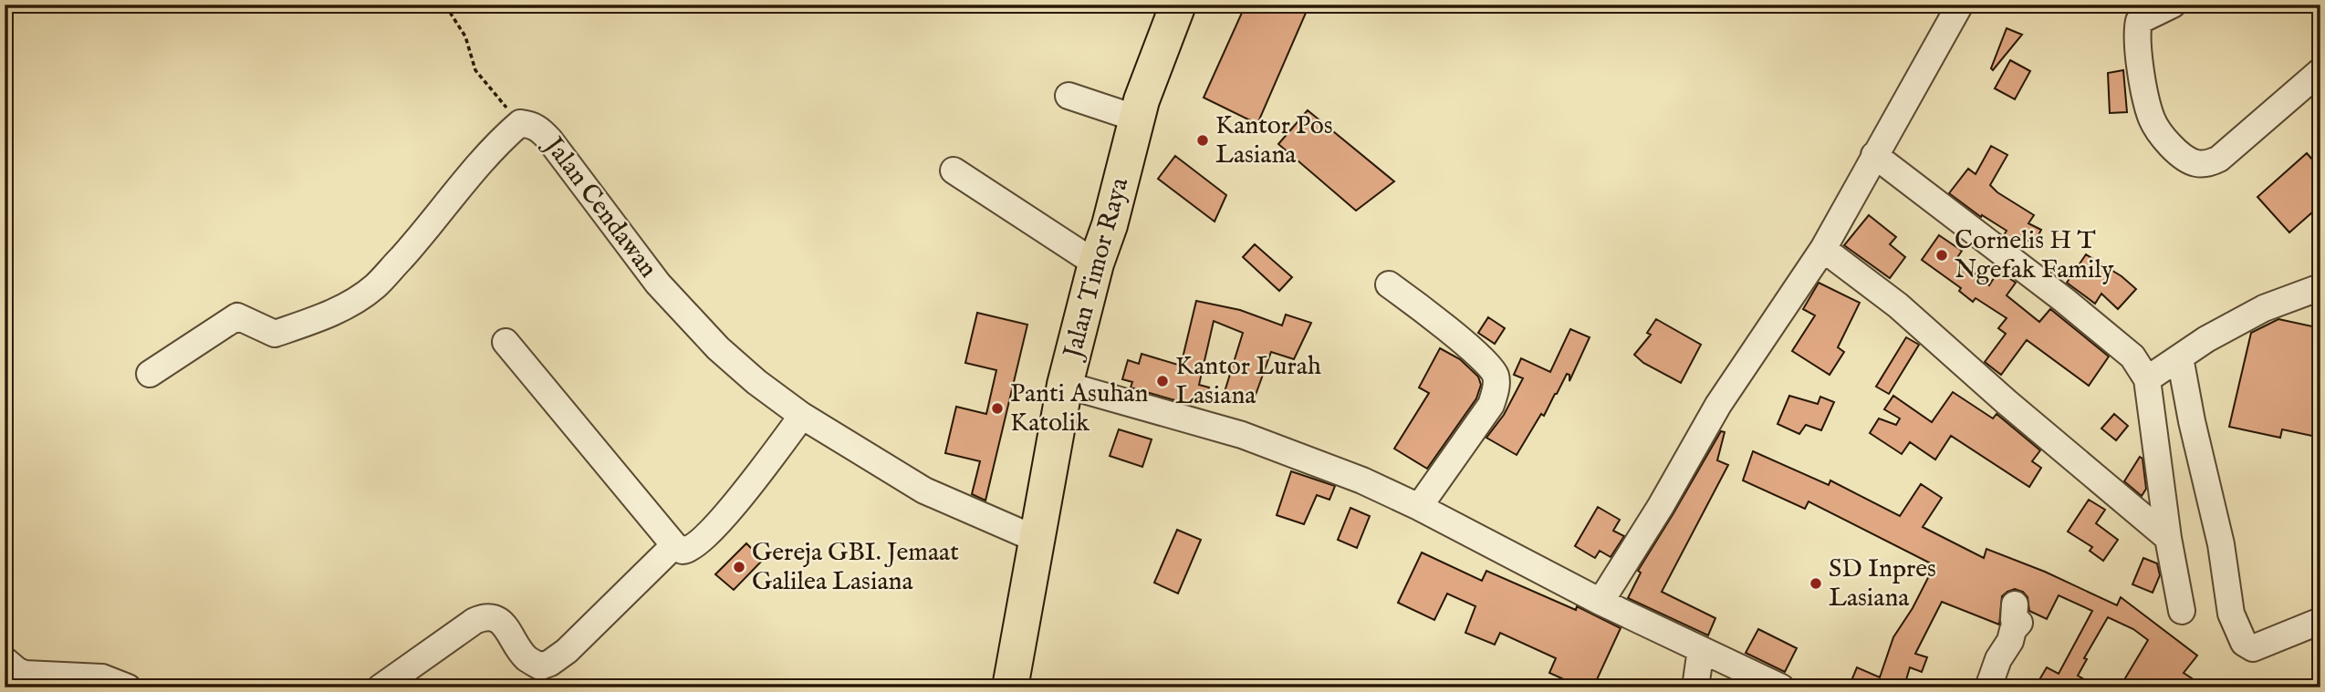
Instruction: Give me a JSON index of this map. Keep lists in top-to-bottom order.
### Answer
{
  "streets": {
    "highway": ["Jalan Timor Raya"],
    "street": ["Jalan Cendawan"]
  },
  "crossings": [
    ["Jalan Cendawan", "Jalan Timor Raya"]
  ],
  "places": [
    "Kantor Pos Lasiana",
    "Cornelis H T Ngefak Family",
    "Kantor Lurah Lasiana",
    "Panti Asuhan Katolik",
    "Gereja GBI. Jemaat Galilea Lasiana",
    "SD Inpres Lasiana"
  ]
}
